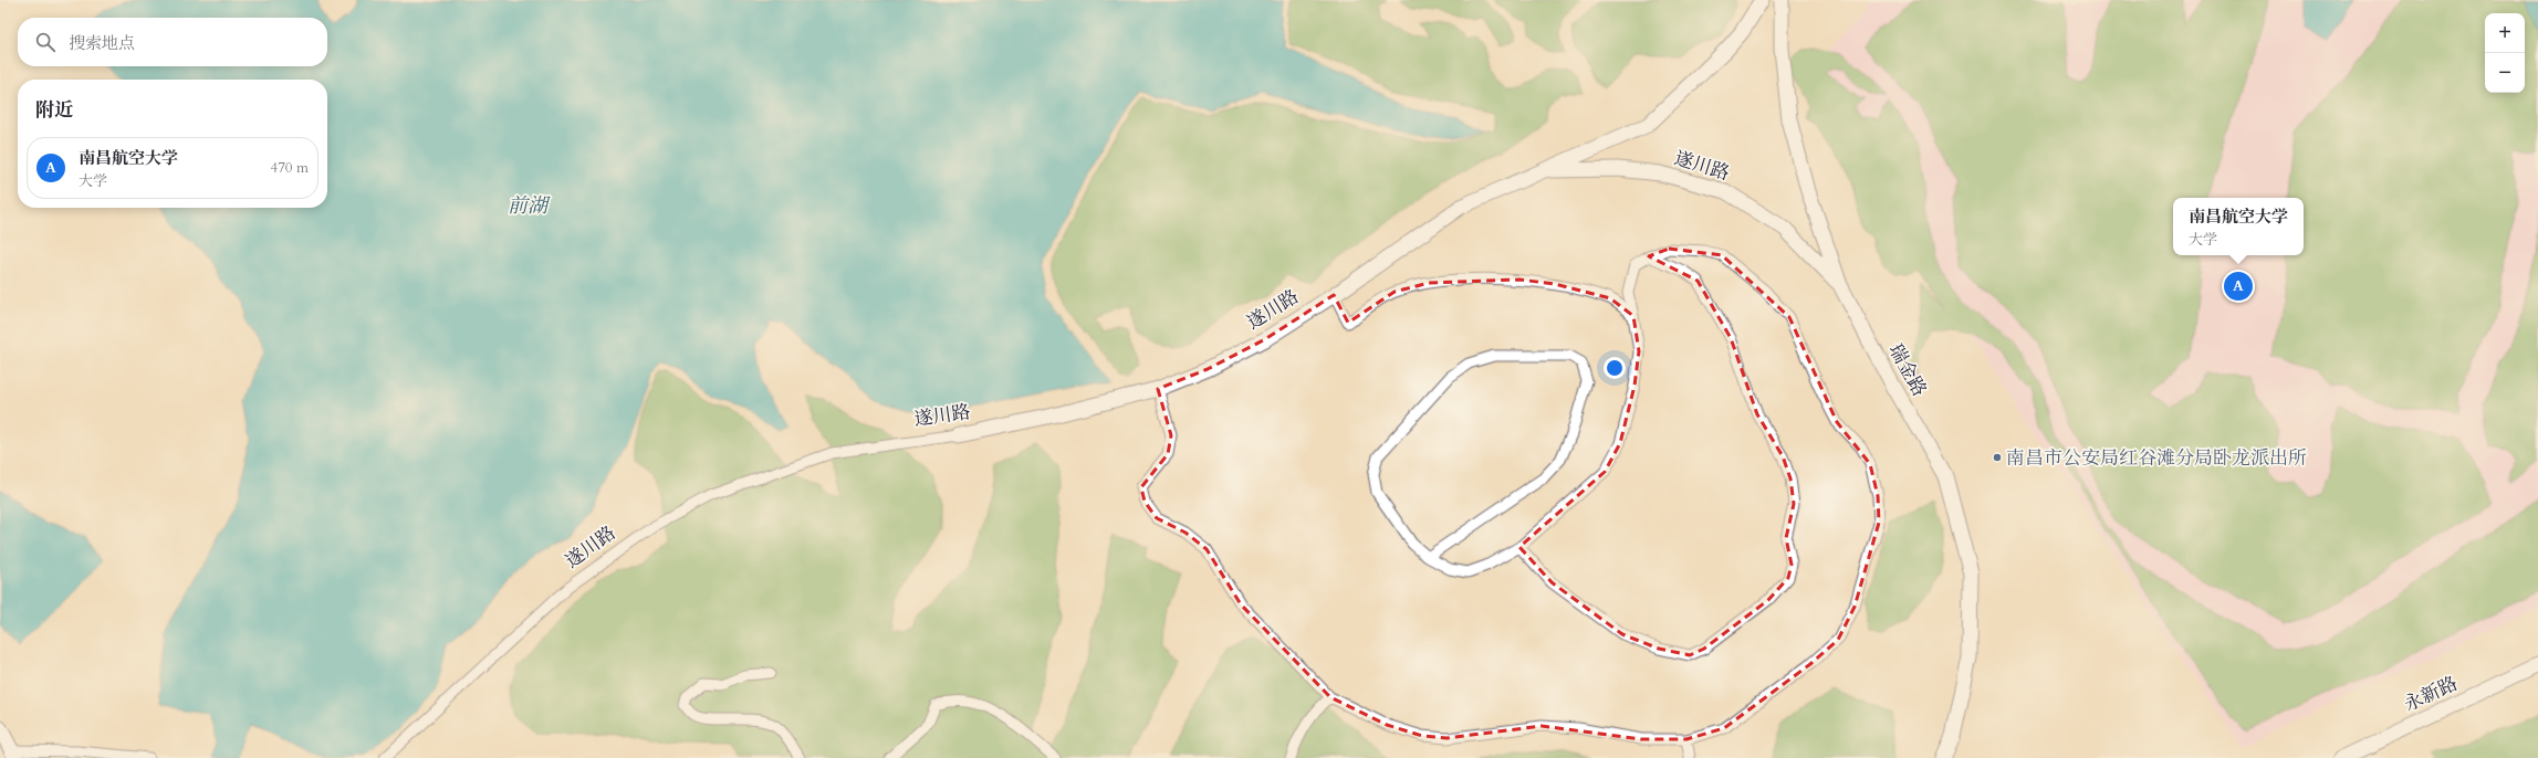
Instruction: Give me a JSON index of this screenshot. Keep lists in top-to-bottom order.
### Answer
{
  "streets": {
    "street": ["遂川路", "瑞金路", "永新路"]
  },
  "crossings": [
    ["遂川路", "瑞金路"]
  ],
  "water": ["前湖"],
  "places": ["南昌市公安局红谷滩分局卧龙派出所"],
  "page": {
    "map_buttons": ["+", "−"],
    "search": "搜索地点",
    "heading": "附近",
    "list": [
      {
        "mark": "A",
        "name": "南昌航空大学",
        "note": "大学",
        "value": "470 m"
      }
    ],
    "popup": ["南昌航空大学", "大学"],
    "pins": "A"
  }
}
